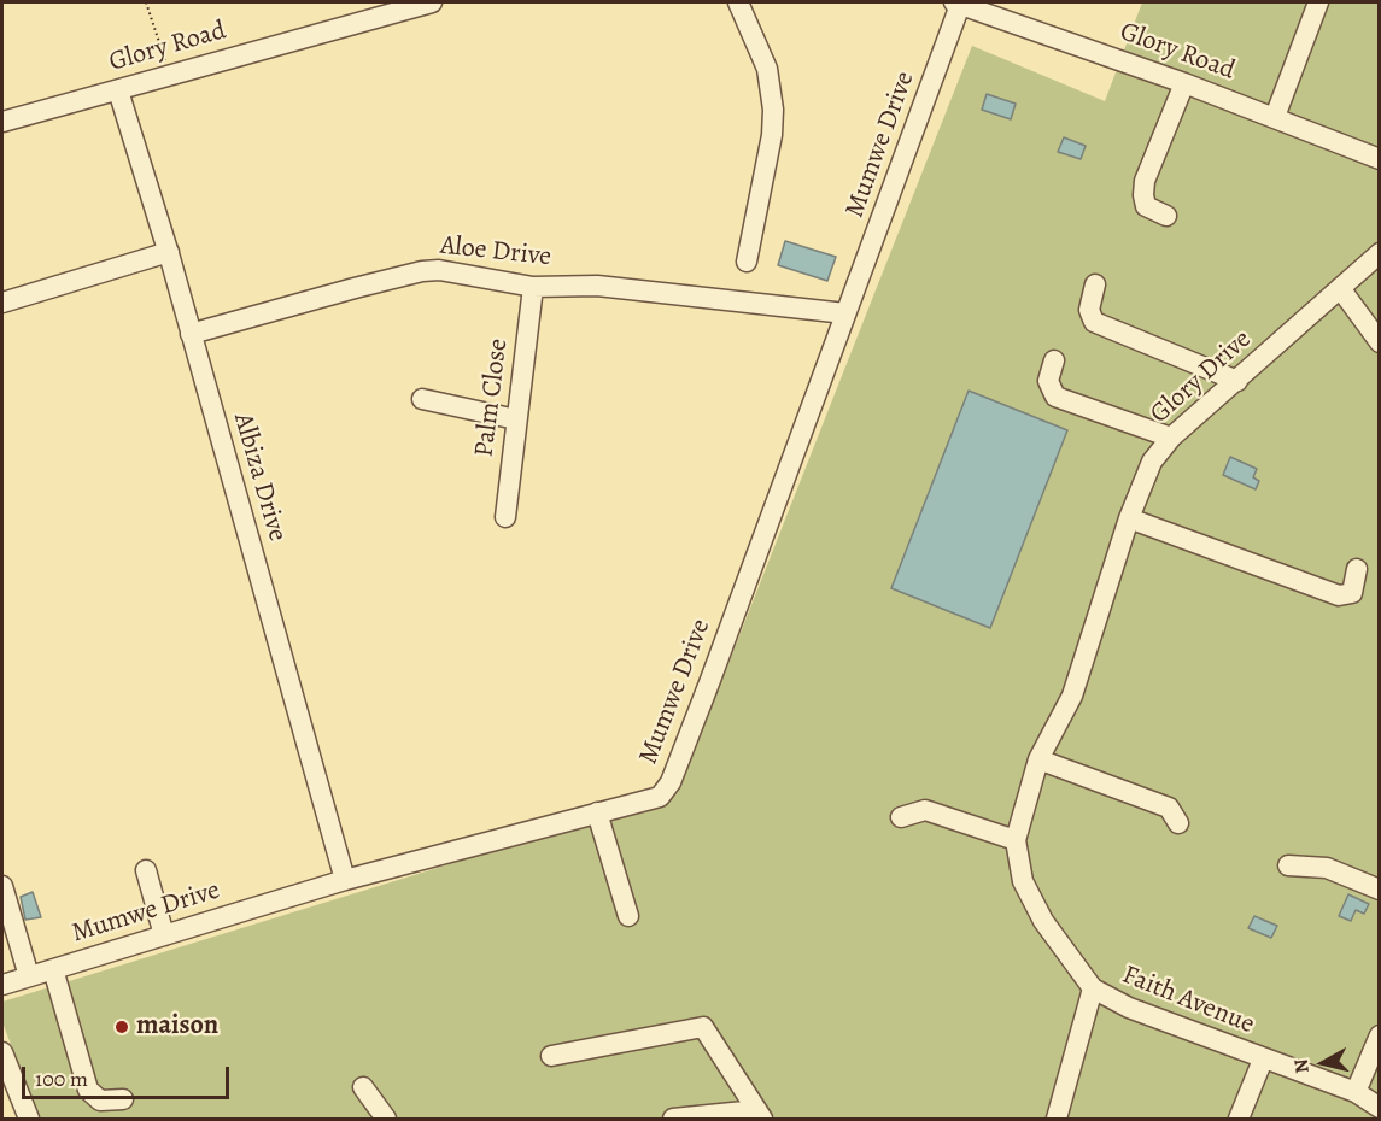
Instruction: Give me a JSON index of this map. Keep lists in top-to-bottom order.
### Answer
{
  "streets": {
    "street": [
      "Glory Road",
      "Mumwe Drive",
      "Aloe Drive",
      "Glory Drive",
      "Palm Close",
      "Albiza Drive",
      "Faith Avenue"
    ]
  },
  "crossings": [
    ["Glory Road", "Mumwe Drive"],
    ["Glory Road", "Albiza Drive"],
    ["Mumwe Drive", "Aloe Drive"],
    ["Mumwe Drive", "Albiza Drive"],
    ["Aloe Drive", "Palm Close"],
    ["Aloe Drive", "Albiza Drive"],
    ["Glory Drive", "Faith Avenue"]
  ],
  "places": ["maison"],
  "scale_bar": "100 m",
  "north": "left"
}
